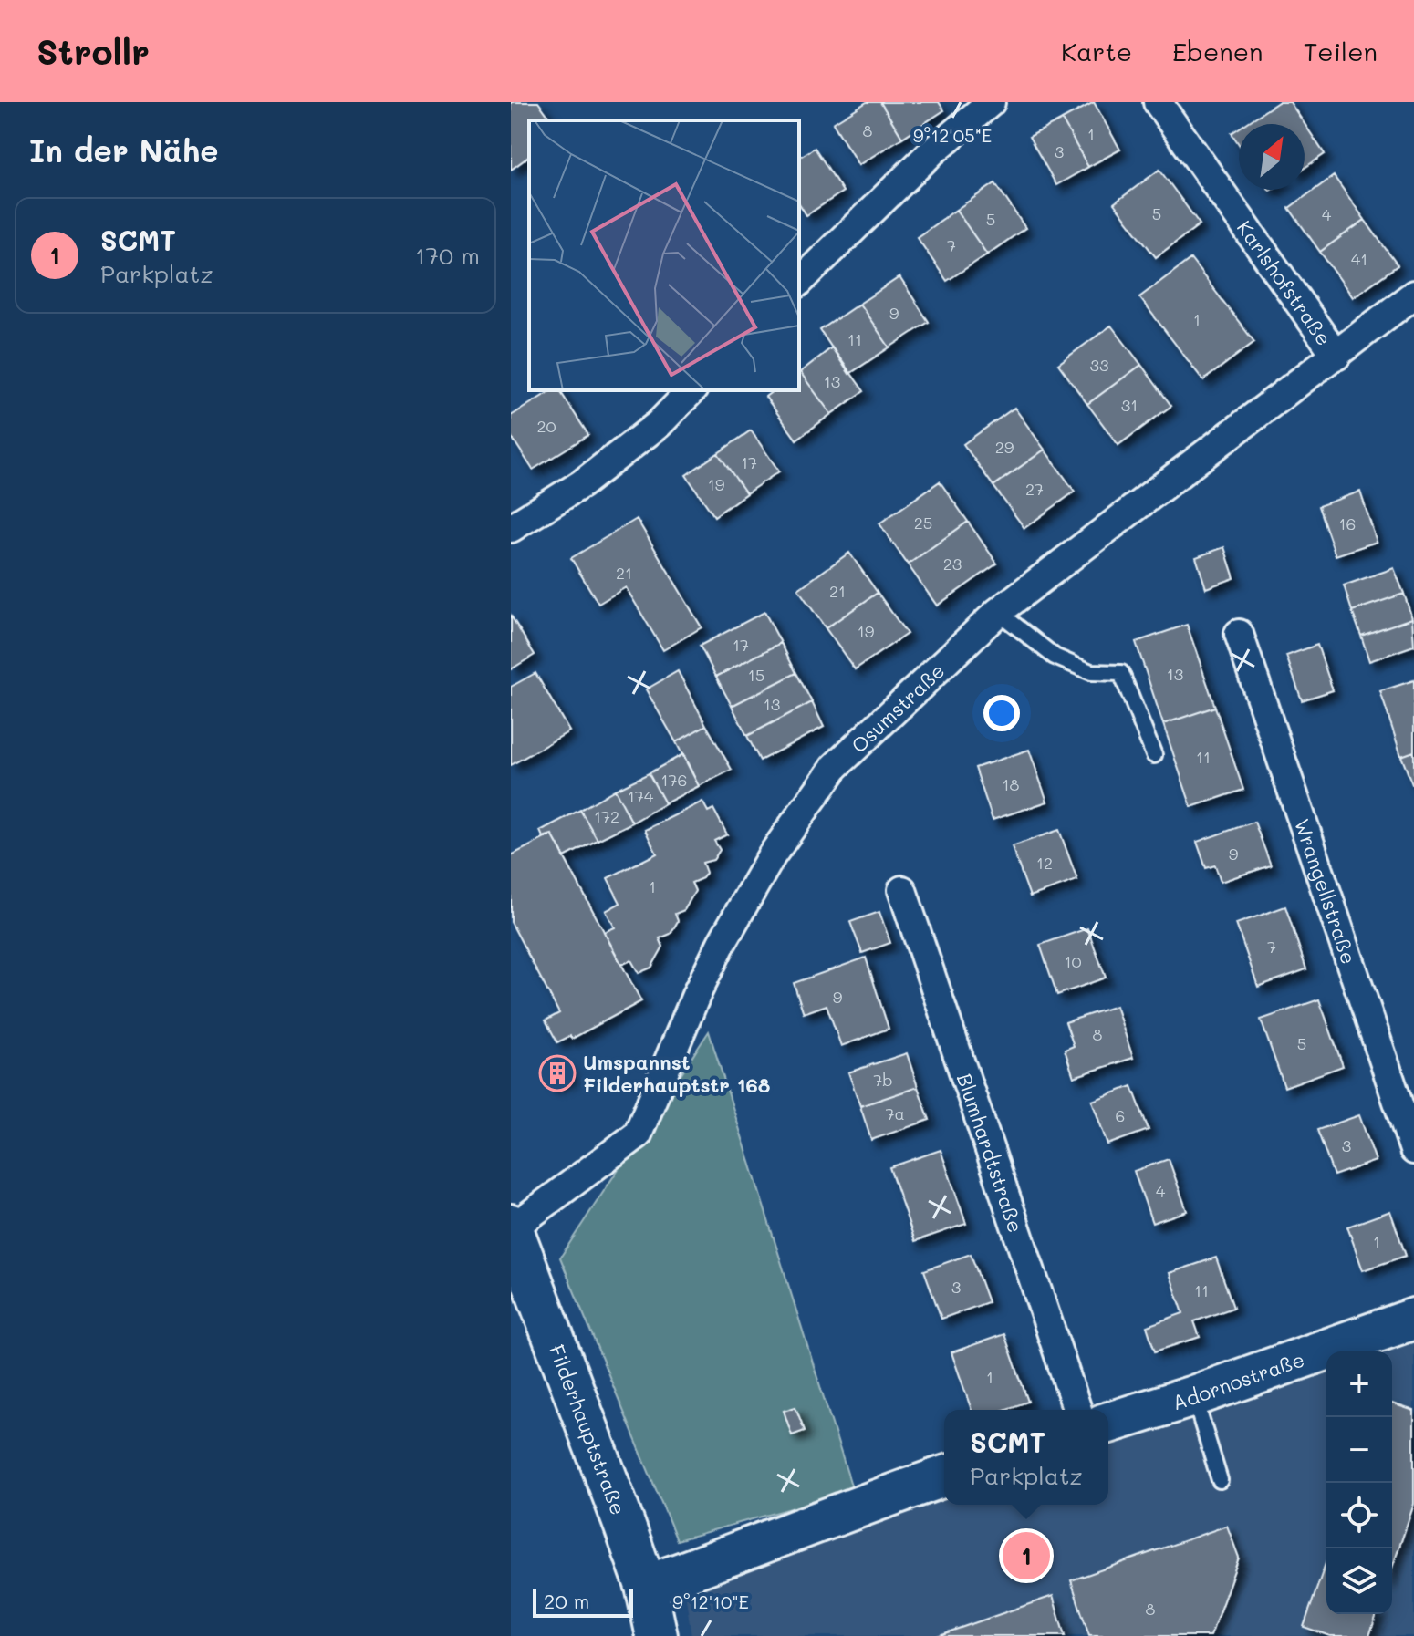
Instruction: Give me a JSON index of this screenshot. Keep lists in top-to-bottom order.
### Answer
{
  "streets": {
    "street": [
      "Karlshofstraße",
      "Osumstraße",
      "Wrangellstraße",
      "Blumhardtstraße",
      "Adornostraße",
      "Filderhauptstraße"
    ]
  },
  "crossings": [
    ["Karlshofstraße", "Osumstraße"],
    ["Osumstraße", "Filderhauptstraße"]
  ],
  "places": {
    "building": ["Umspannst Filderhauptstr 168"]
  },
  "house_numbers": [
    "8",
    "1",
    "3",
    "5",
    "4",
    "5",
    "7",
    "41",
    "9",
    "1",
    "11",
    "33",
    "13",
    "31",
    "20",
    "29",
    "17",
    "19",
    "27",
    "25",
    "16",
    "23",
    "21",
    "21",
    "19",
    "17",
    "13",
    "15",
    "13",
    "11",
    "176",
    "18",
    "174",
    "172",
    "9",
    "12",
    "1",
    "7",
    "10",
    "9",
    "8",
    "5",
    "7b",
    "7a",
    "6",
    "3",
    "4",
    "1",
    "3",
    "11",
    "1",
    "8"
  ],
  "scale_bar": "20 m",
  "north": "top right",
  "page": {
    "header": "Strollr",
    "nav": ["Karte", "Ebenen", "Teilen"],
    "heading": "In der Nähe",
    "list": [
      {
        "mark": "1",
        "name": "SCMT",
        "note": "Parkplatz",
        "value": "170 m"
      }
    ],
    "map_buttons": ["+", "−"],
    "popup": ["SCMT", "Parkplatz"],
    "pins": "1",
    "scale": "20 m"
  },
  "coordinates": ["9°12'05\"E", "9°12'10\"E"]
}
